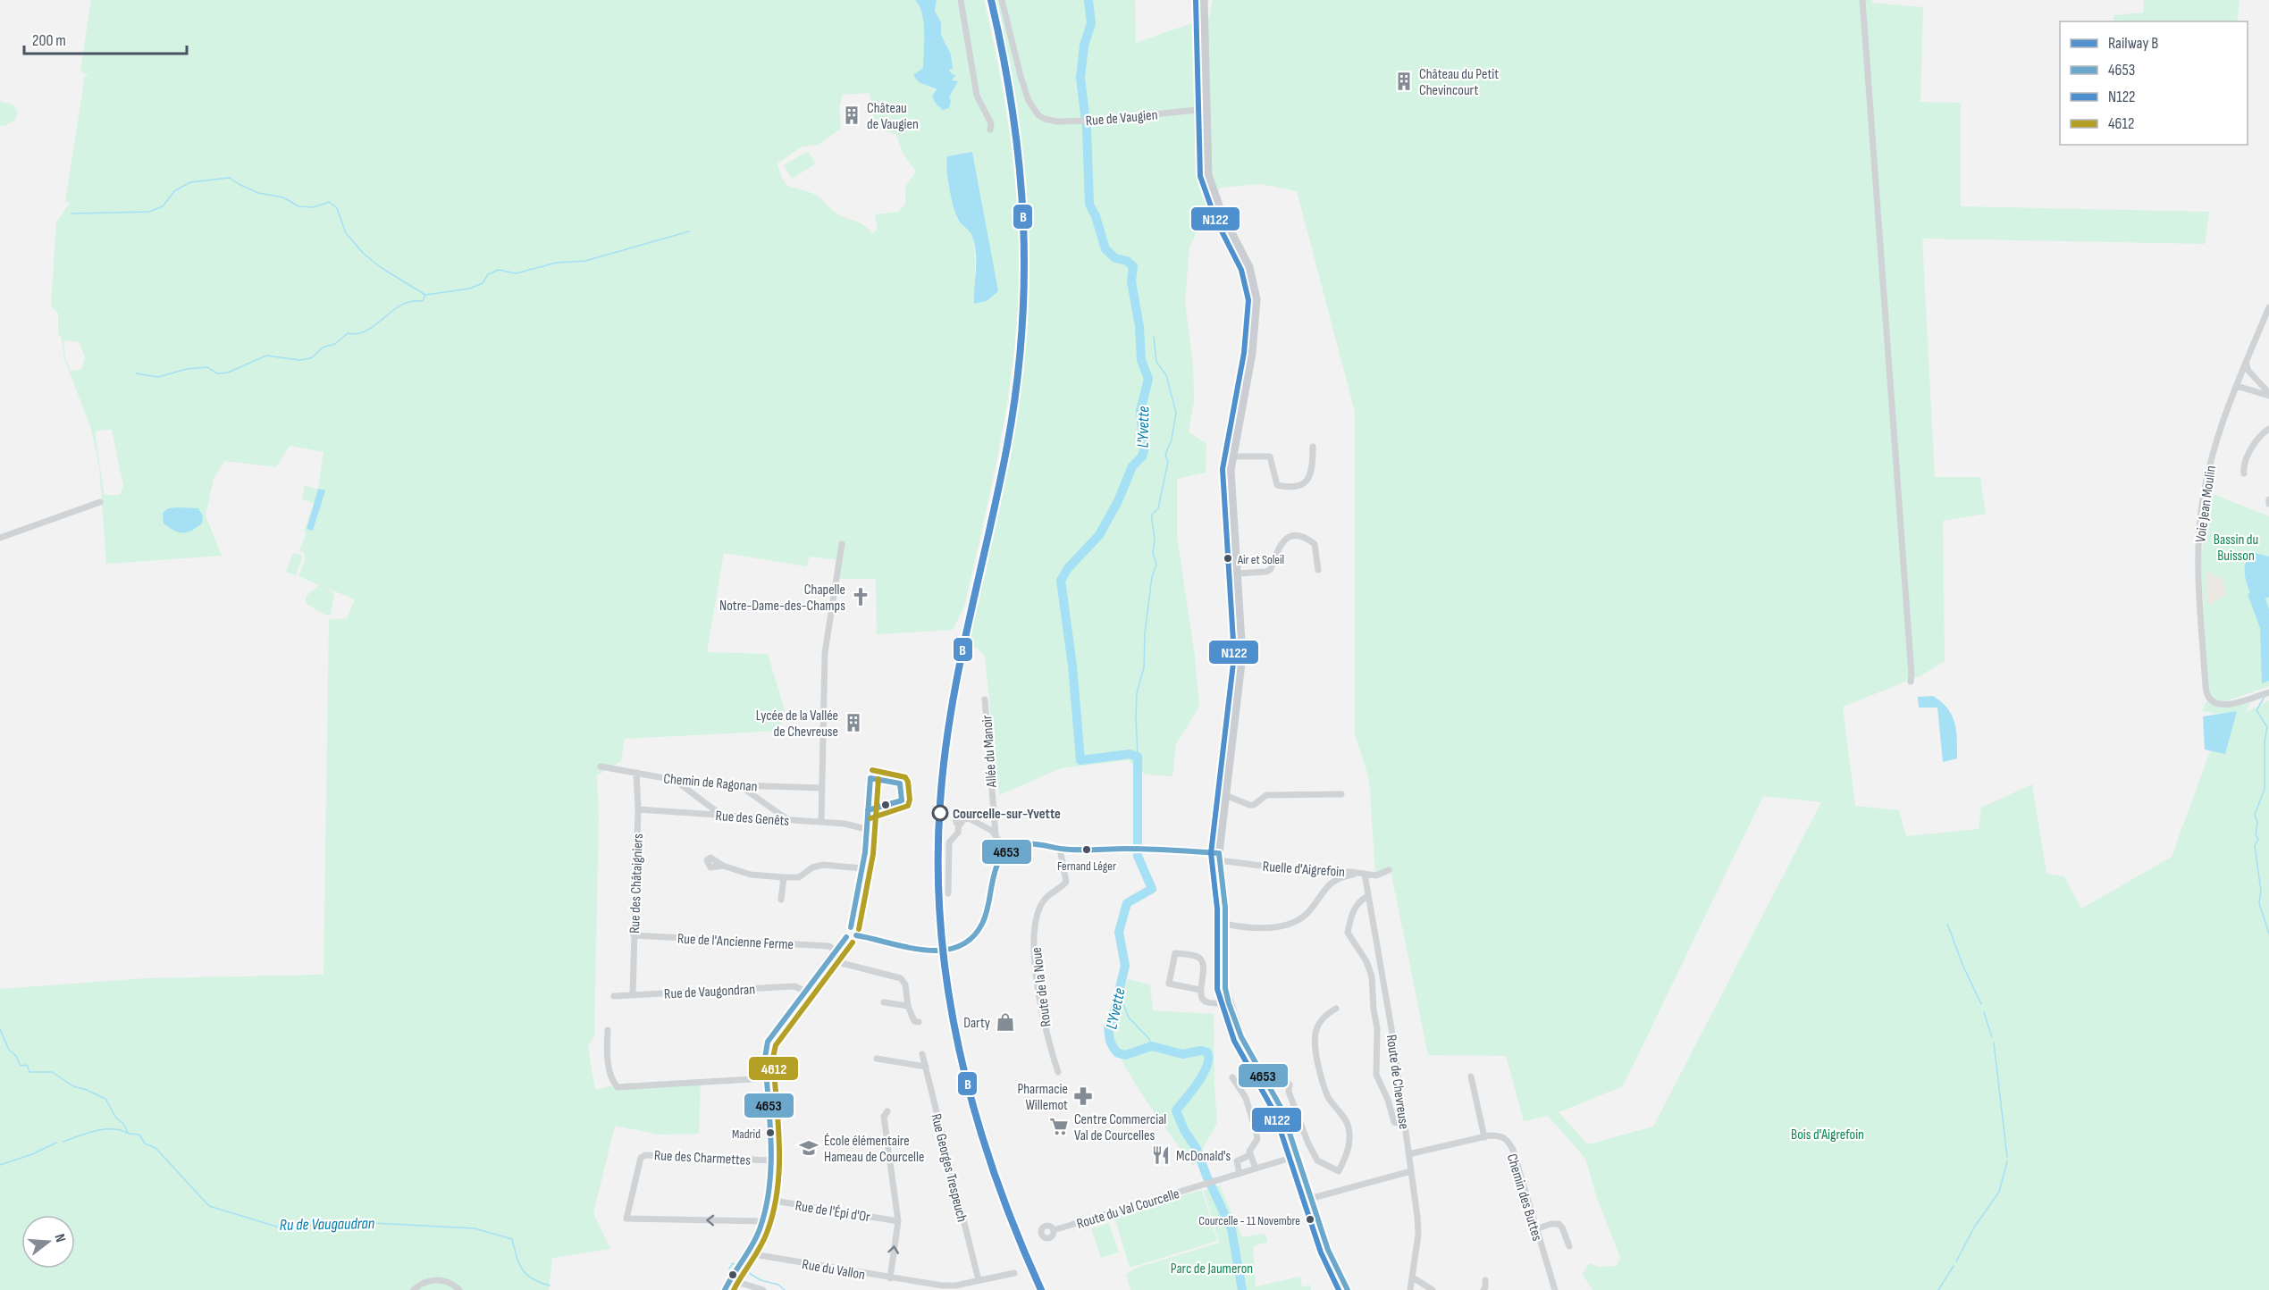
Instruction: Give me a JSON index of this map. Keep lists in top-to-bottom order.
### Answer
{
  "streets": {
    "street": [
      "Rue de Vaugien",
      "Voie Jean Moulin",
      "Allée du Manoir",
      "Chemin de Ragonan",
      "Rue des Genêts",
      "Ruelle d'Aigrefoin",
      "Rue des Châtaigniers",
      "Rue de l'Ancienne Ferme",
      "Route de la Noue",
      "Rue de Vaugondran",
      "Route de Chevreuse",
      "Rue des Charmettes",
      "Rue Georges Trespeuch",
      "Chemin des Buttes",
      "Route du Val Courcelle",
      "Rue de l'Épi d'Or",
      "Rue du Vallon"
    ]
  },
  "crossings": [
    ["Chemin de Ragonan", "Rue des Châtaigniers"],
    ["Rue des Genêts", "Rue des Châtaigniers"],
    ["Ruelle d'Aigrefoin", "Route de la Noue"],
    ["Ruelle d'Aigrefoin", "Route de Chevreuse"],
    ["Rue des Châtaigniers", "Rue de l'Ancienne Ferme"],
    ["Rue des Châtaigniers", "Rue de Vaugondran"],
    ["Route de Chevreuse", "Chemin des Buttes"],
    ["Rue Georges Trespeuch", "Rue du Vallon"]
  ],
  "water": ["L'Yvette", "Ru de Vaugaudran"],
  "parks": ["Bassin du Buisson", "Bois d'Aigrefoin", "Parc de Jaumeron"],
  "places": {
    "building": ["Château du Petit Chevincourt", "Château de Vaugien", "Lycée de la Vallée de Chevreuse"],
    "other": [
      "Air et Soleil",
      "Courcelle-sur-Yvette",
      "Fernand Léger",
      "Madrid",
      "Courcelle - 11 Novembre"
    ],
    "church": ["Chapelle Notre-Dame-des-Champs"],
    "shop": ["Darty"],
    "pharmacy": ["Pharmacie Willemot"],
    "supermarket": ["Centre Commercial Val de Courcelles"],
    "school or university": ["École élémentaire Hameau de Courcelle"],
    "restaurant": ["McDonald's"]
  },
  "lines": [
    "rail line B",
    "transit line N122",
    "transit line 4612",
    "transit line 4653"
  ],
  "legend": [
    "Railway B",
    "4653",
    "N122",
    "4612"
  ],
  "scale_bar": "200 m",
  "north": "right"
}
